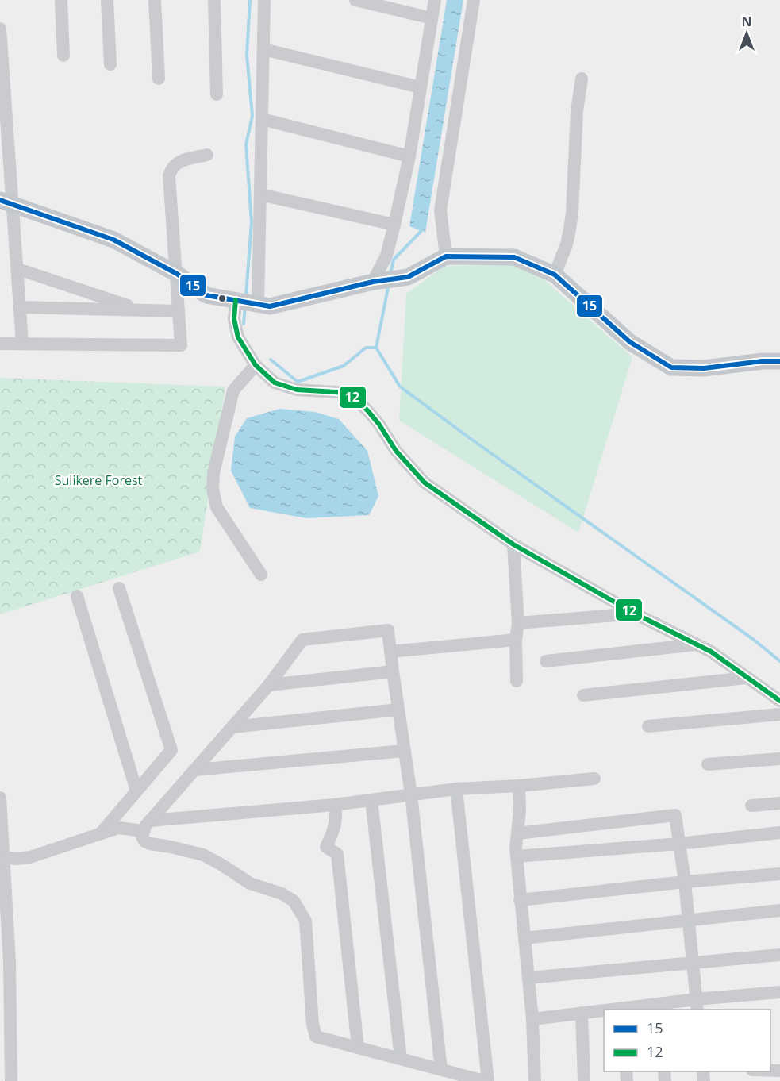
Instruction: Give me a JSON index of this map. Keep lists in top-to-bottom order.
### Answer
{
  "parks": ["Sulikere Forest"],
  "lines": ["transit line 15", "transit line 12"],
  "legend": ["15", "12"],
  "north": "top"
}
